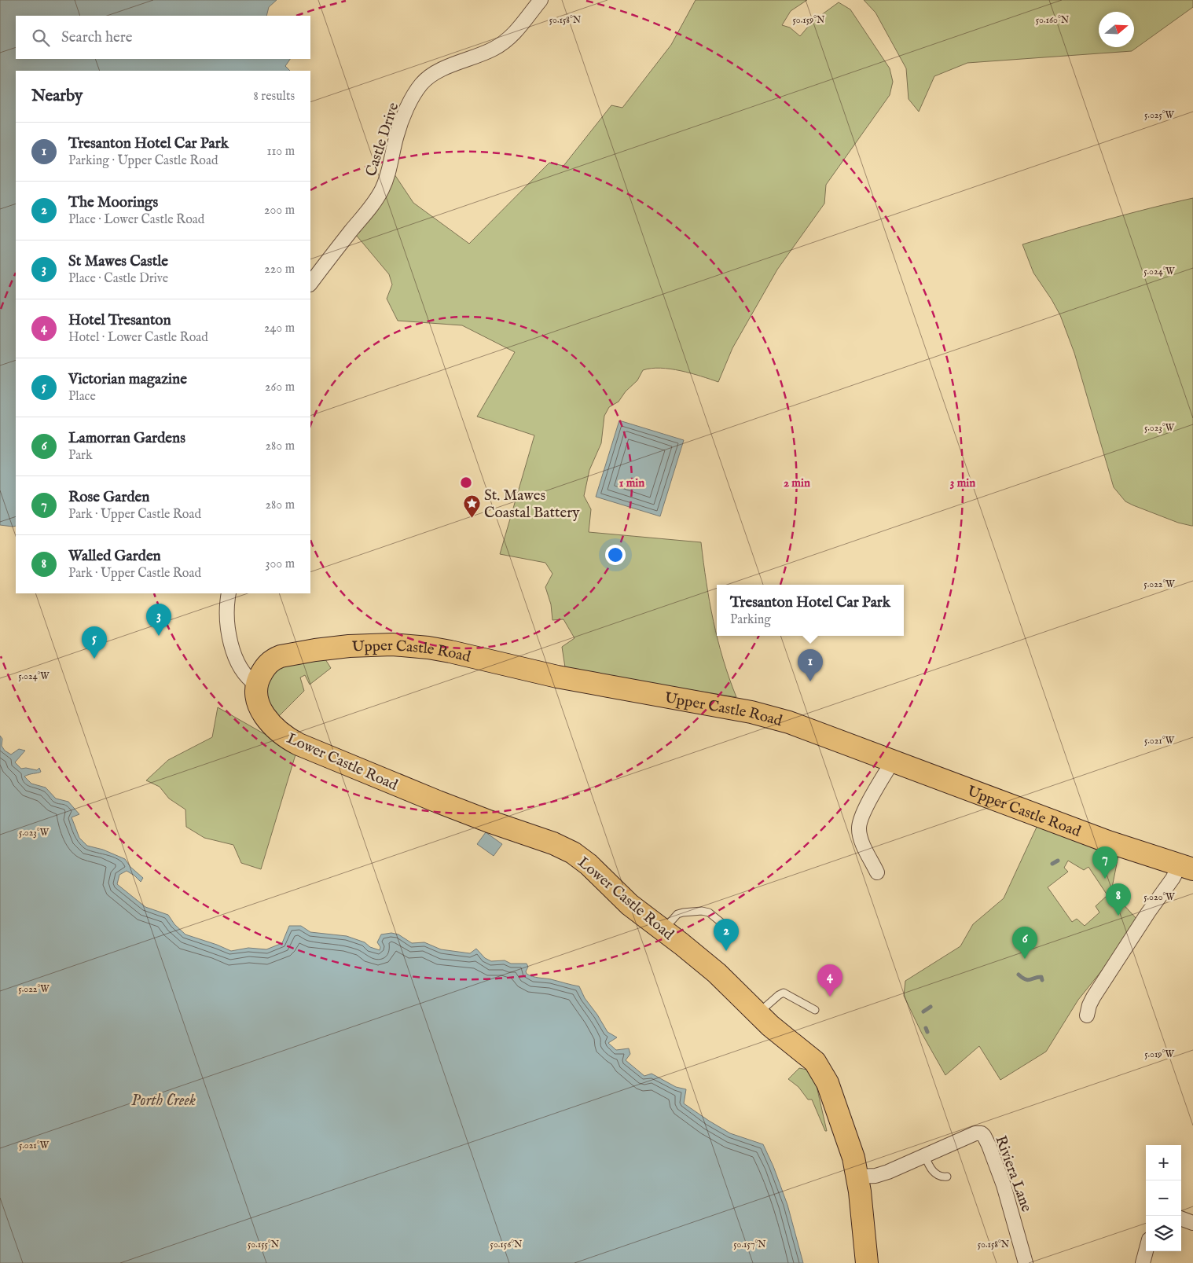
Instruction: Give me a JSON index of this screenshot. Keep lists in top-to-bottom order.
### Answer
{
  "streets": {
    "main road": ["Upper Castle Road", "Lower Castle Road"],
    "street": ["Castle Drive", "Riviera Lane"]
  },
  "crossings": [
    ["Upper Castle Road", "Lower Castle Road"],
    ["Lower Castle Road", "Riviera Lane"]
  ],
  "water": ["Porth Creek"],
  "places": {
    "place": ["St. Mawes Coastal Battery"]
  },
  "north": "right",
  "page": {
    "search": "Search here",
    "heading": ["Nearby", "8 results"],
    "list": [
      {
        "mark": "1",
        "name": "Tresanton Hotel Car Park",
        "note": "Parking · Upper Castle Road",
        "value": "110 m"
      },
      {
        "mark": "2",
        "name": "The Moorings",
        "note": "Place · Lower Castle Road",
        "value": "200 m"
      },
      {
        "mark": "3",
        "name": "St Mawes Castle",
        "note": "Place · Castle Drive",
        "value": "220 m"
      },
      {
        "mark": "4",
        "name": "Hotel Tresanton",
        "note": "Hotel · Lower Castle Road",
        "value": "240 m"
      },
      {
        "mark": "5",
        "name": "Victorian magazine",
        "note": "Place",
        "value": "260 m"
      },
      {
        "mark": "6",
        "name": "Lamorran Gardens",
        "note": "Park",
        "value": "280 m"
      },
      {
        "mark": "7",
        "name": "Rose Garden",
        "note": "Park · Upper Castle Road",
        "value": "280 m"
      },
      {
        "mark": "8",
        "name": "Walled Garden",
        "note": "Park · Upper Castle Road",
        "value": "300 m"
      }
    ],
    "popup": ["Tresanton Hotel Car Park", "Parking"],
    "pins": [
      "3",
      "5",
      "1",
      "7",
      "8",
      "2",
      "6",
      "4"
    ],
    "map_buttons": ["+", "−"]
  },
  "coordinates": [
    "50.158°N",
    "50.159°N",
    "50.160°N",
    "5.025°W",
    "5.024°W",
    "5.023°W",
    "5.022°W",
    "5.021°W",
    "5.020°W",
    "5.019°W",
    "50.155°N",
    "50.156°N",
    "50.157°N"
  ],
  "rings": ["1 min", "2 min", "3 min"]
}
